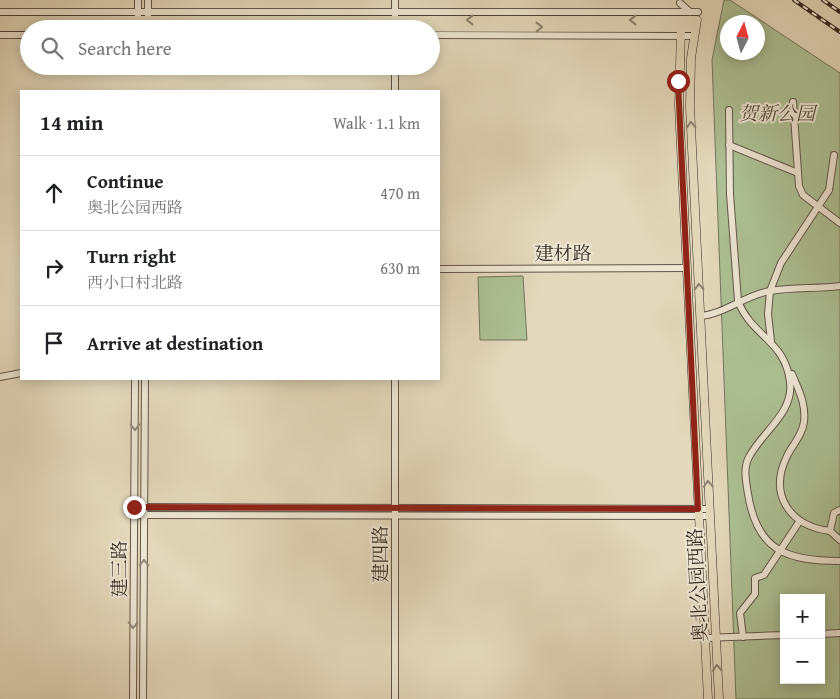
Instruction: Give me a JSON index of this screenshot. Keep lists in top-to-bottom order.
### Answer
{
  "streets": {
    "main road": ["奥北公园西路"],
    "street": ["建材路", "建四路", "建三路"]
  },
  "crossings": [
    ["建材路", "奥北公园西路"]
  ],
  "parks": ["贺新公园"],
  "north": "top",
  "page": {
    "search": "Search here",
    "heading": ["14 min", "Walk · 1.1 km"],
    "list": [
      ["Continue", "奥北公园西路", "470 m"],
      ["Turn right", "西小口村北路", "630 m"],
      "Arrive at destination"
    ],
    "map_buttons": ["+", "−"]
  }
}
